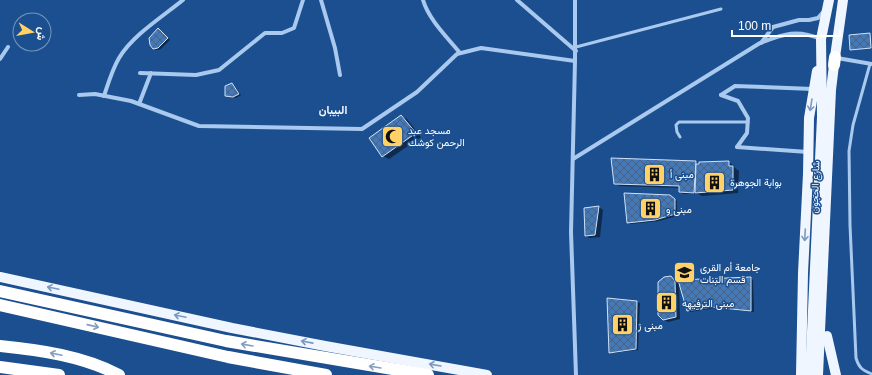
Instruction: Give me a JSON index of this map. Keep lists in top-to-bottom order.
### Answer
{
  "streets": {
    "main road": ["شارع الحجون"]
  },
  "districts": ["البيبان"],
  "places": {
    "mosque": ["مسجد عبد الرحمن كوشك"],
    "building": [
      "مبنى أ",
      "بوابة الجوهرة",
      "مبنى و",
      "مبنى الترفيهه",
      "مبنى ز"
    ],
    "school or university": ["جامعة أم القرى قسم البنات"]
  },
  "scale_bar": "100 m",
  "north": "right"
}
